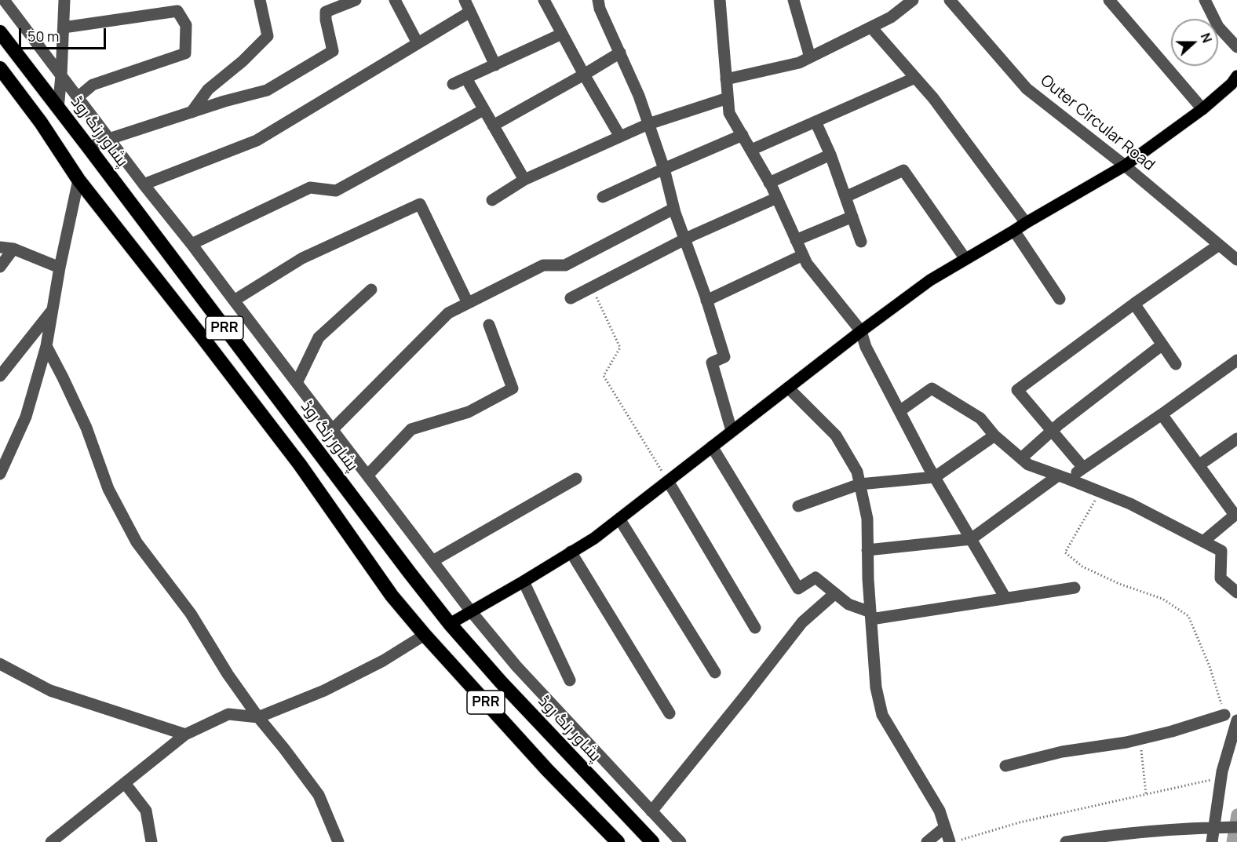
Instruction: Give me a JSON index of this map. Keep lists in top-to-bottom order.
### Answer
{
  "streets": {
    "highway": ["پشاور رنگ روڈ", "PRR"],
    "street": ["Outer Circular Road"]
  },
  "scale_bar": "50 m",
  "north": "right"
}
